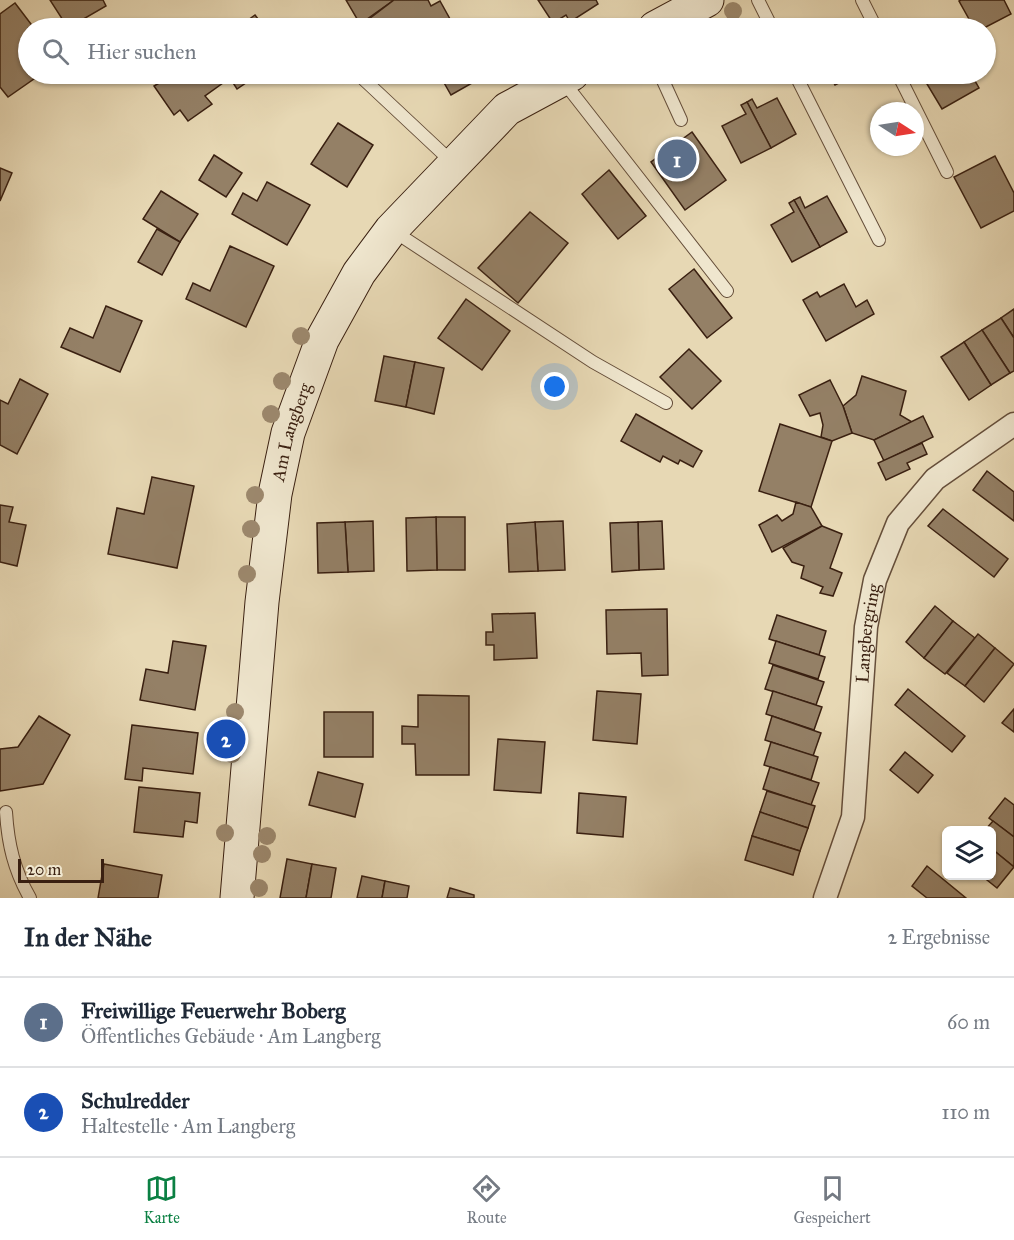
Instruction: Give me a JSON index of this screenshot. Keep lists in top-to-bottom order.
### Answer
{
  "streets": {
    "street": ["Am Langberg", "Langbergring"]
  },
  "scale_bar": "20 m",
  "north": "right",
  "page": {
    "search": "Hier suchen",
    "pins": ["1", "2"],
    "scale": "20 m",
    "heading": ["In der Nähe", "2 Ergebnisse"],
    "list": [
      {
        "mark": "1",
        "name": "Freiwillige Feuerwehr Boberg",
        "note": "Öffentliches Gebäude · Am Langberg",
        "value": "60 m"
      },
      {
        "mark": "2",
        "name": "Schulredder",
        "note": "Haltestelle · Am Langberg",
        "value": "110 m"
      }
    ],
    "nav": ["Karte", "Route", "Gespeichert"]
  }
}
